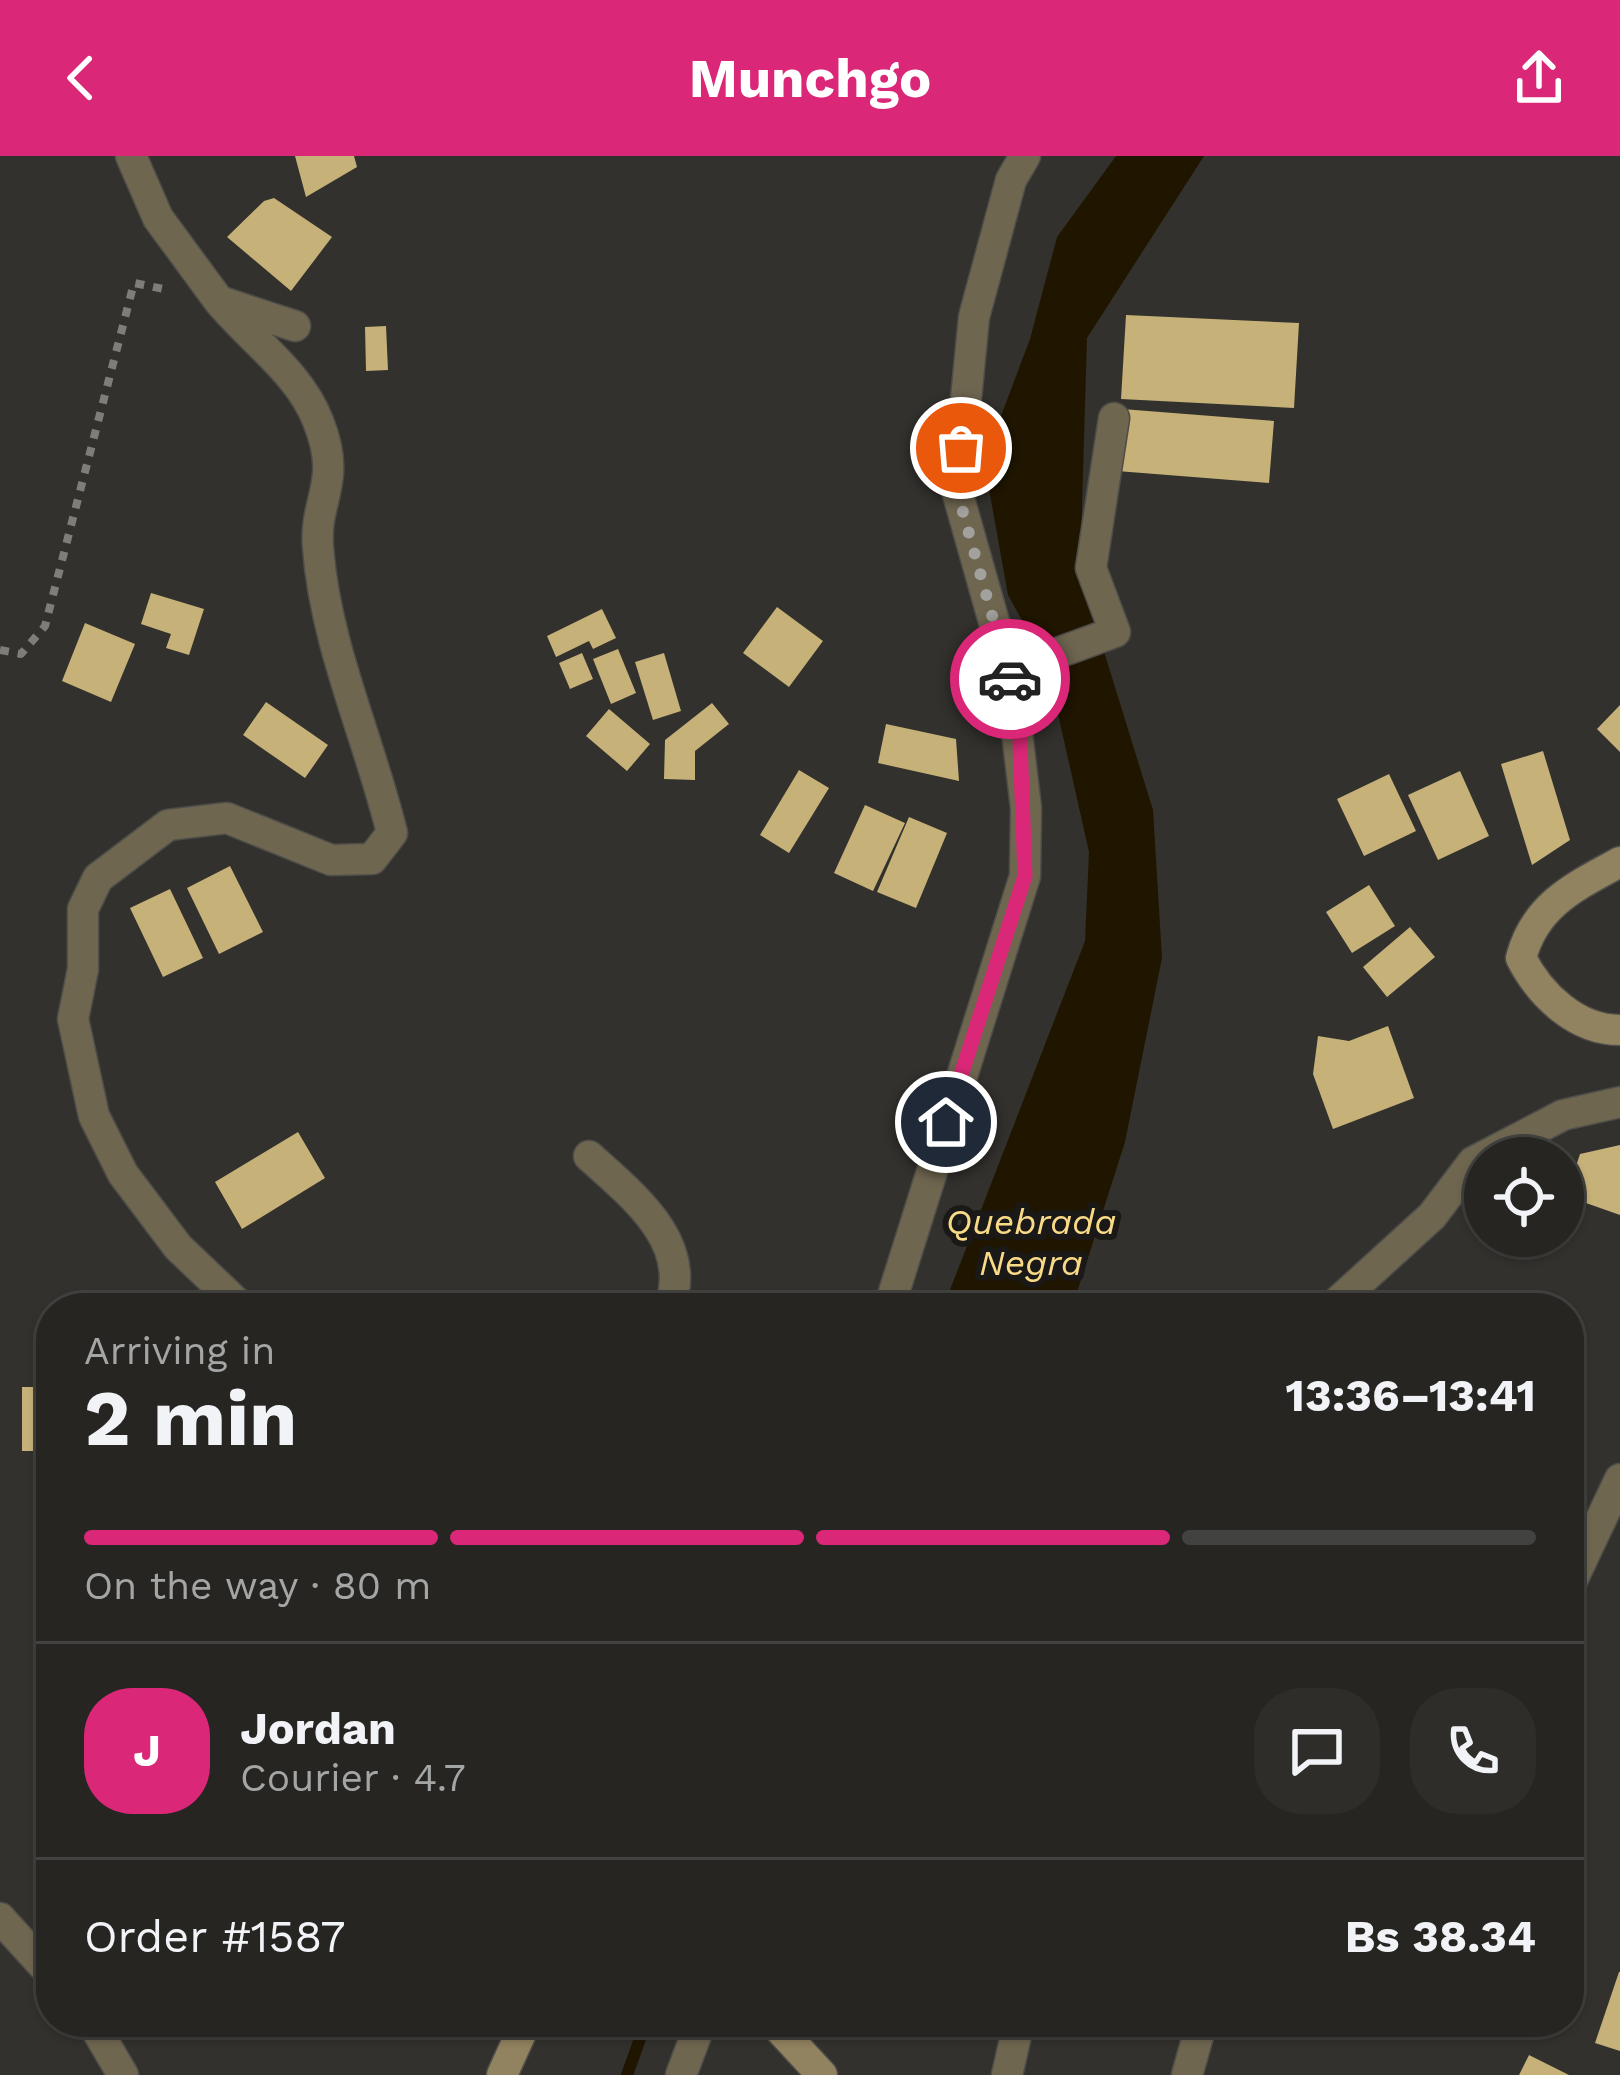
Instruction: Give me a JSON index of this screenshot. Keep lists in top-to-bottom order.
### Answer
{
  "water": ["Quebrada Negra"],
  "page": {
    "header": "Munchgo",
    "heading": ["2 min", "Arriving in", "13:36–13:41"],
    "panel": [
      "Jordan",
      "Courier · 4.7",
      "Order #1587",
      "Bs 38.34"
    ],
    "bar": "On the way · 80 m",
    "round": "J"
  }
}
